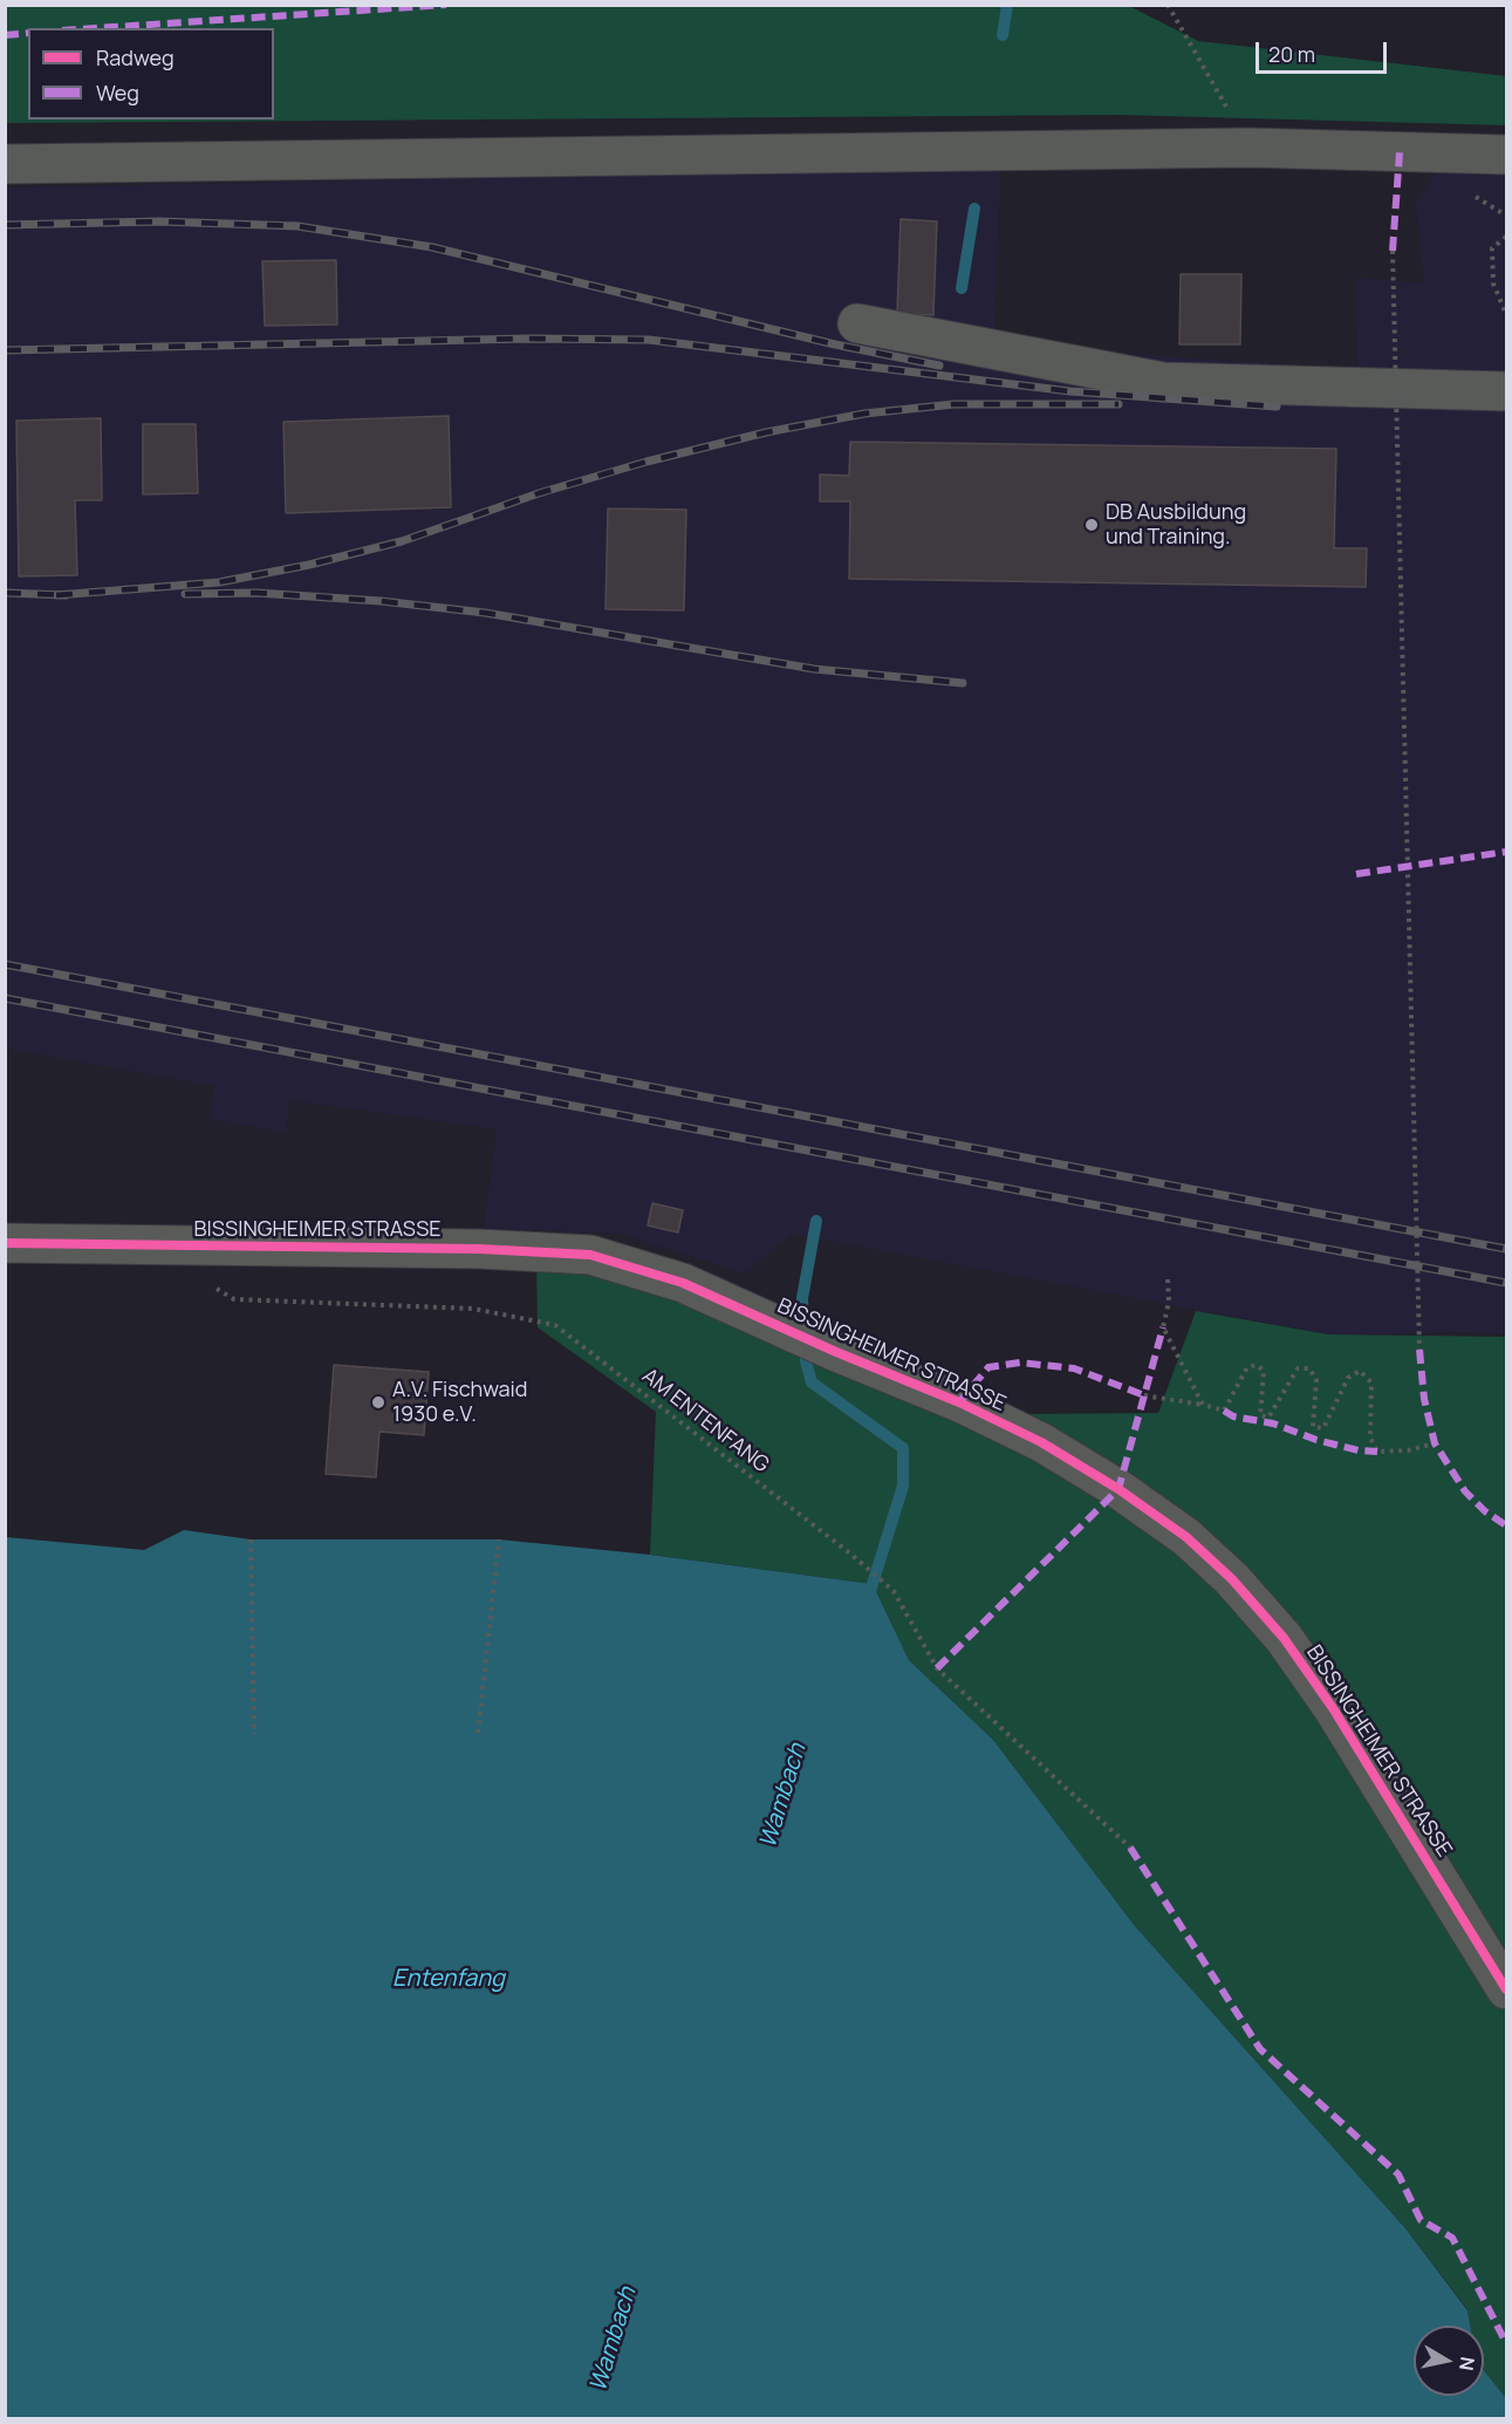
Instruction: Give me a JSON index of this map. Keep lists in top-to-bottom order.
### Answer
{
  "streets": {
    "street": ["BISSINGHEIMER STRASSE"],
    "path": ["AM ENTENFANG"]
  },
  "water": ["Wambach", "Entenfang"],
  "places": ["DB Ausbildung und Training.", "A.V. Fischwaid 1930 e.V."],
  "legend": ["Radweg", "Weg"],
  "scale_bar": "20 m",
  "north": "right"
}
